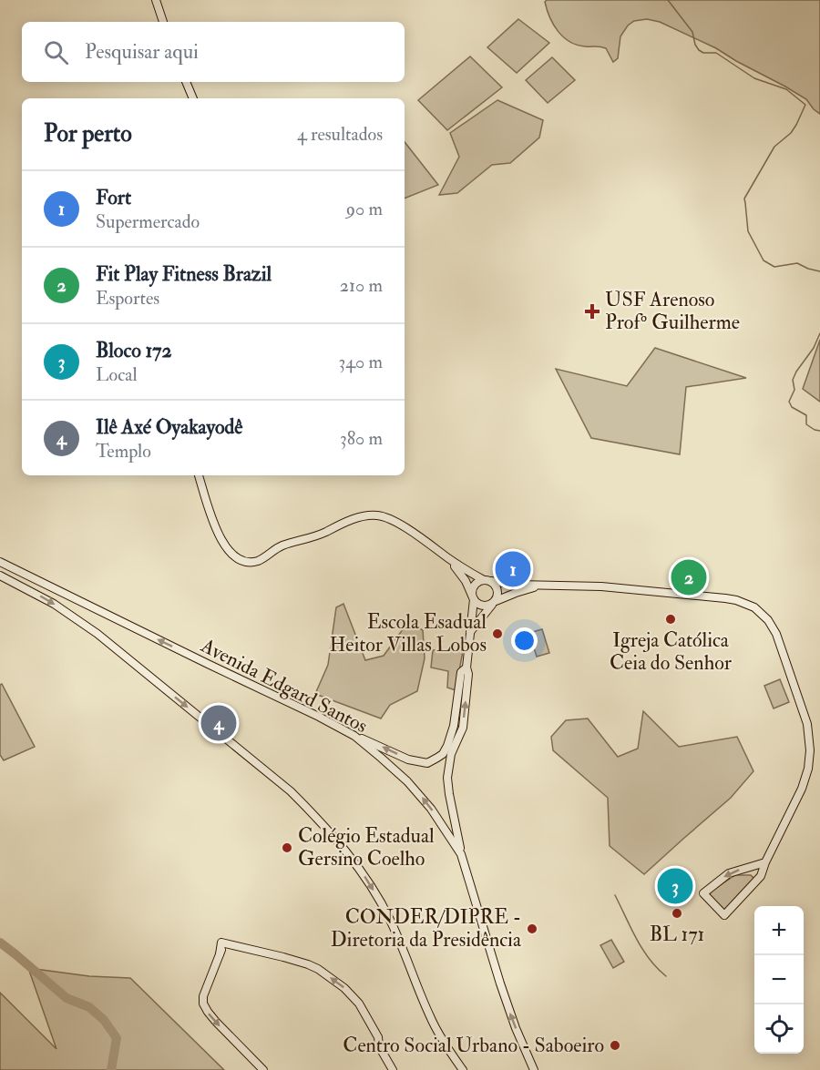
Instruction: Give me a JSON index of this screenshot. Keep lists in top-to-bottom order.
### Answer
{
  "streets": {
    "main road": ["Avenida Edgard Santos"]
  },
  "places": {
    "health": ["USF Arenoso Profº Guilherme"],
    "other": [
      "Igreja Católica Ceia do Senhor",
      "Escola Esadual Heitor Villas Lobos",
      "Colégio Estadual Gersino Coelho",
      "BL 171",
      "CONDER/DIPRE - Diretoria da Presidência",
      "Centro Social Urbano - Saboeiro"
    ]
  },
  "page": {
    "search": "Pesquisar aqui",
    "heading": ["Por perto", "4 resultados"],
    "list": [
      {
        "mark": "1",
        "name": "Fort",
        "note": "Supermercado",
        "value": "90 m"
      },
      {
        "mark": "2",
        "name": "Fit Play Fitness Brazil",
        "note": "Esportes",
        "value": "210 m"
      },
      {
        "mark": "3",
        "name": "Bloco 172",
        "note": "Local",
        "value": "340 m"
      },
      {
        "mark": "4",
        "name": "Ilê Axé Oyakayodê",
        "note": "Templo",
        "value": "380 m"
      }
    ],
    "pins": [
      "1",
      "2",
      "4",
      "3"
    ],
    "map_buttons": ["+", "−"]
  }
}
